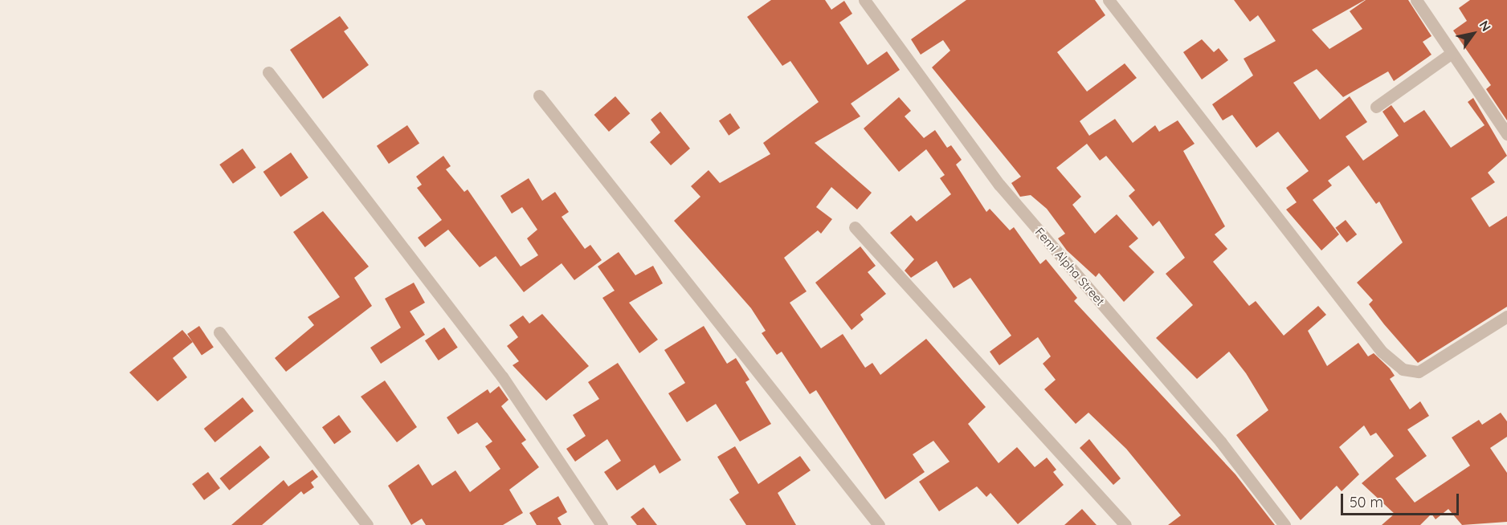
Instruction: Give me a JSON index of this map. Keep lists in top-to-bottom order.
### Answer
{
  "streets": {
    "street": ["Femi Alpha Street"]
  },
  "scale_bar": "50 m",
  "north": "top right"
}
